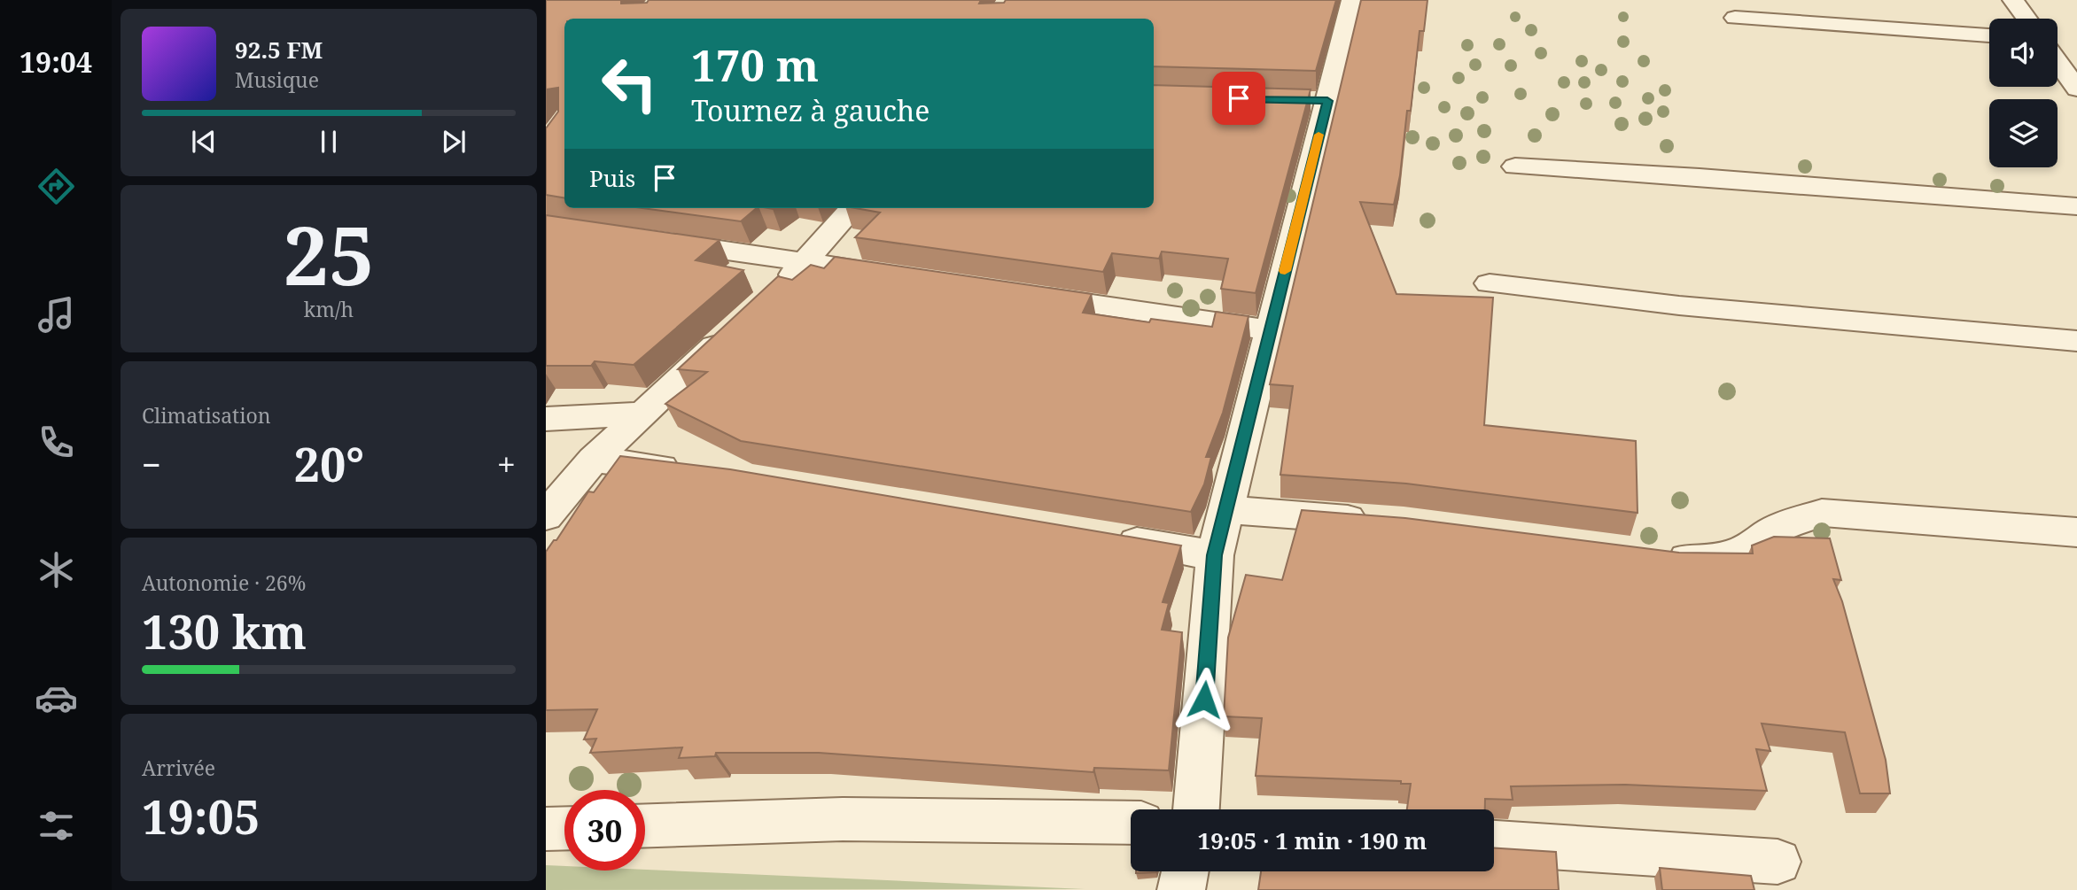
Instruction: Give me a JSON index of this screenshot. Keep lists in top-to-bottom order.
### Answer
{
  "page": {
    "tabs": "19:04",
    "turn": ["170 m", "Tournez à gauche"],
    "song": ["92.5 FM", "Musique"],
    "then": "Puis",
    "tile": [
      ["25", "km/h"],
      "Climatisation",
      ["Autonomie · 26%", "130 km"],
      ["Arrivée", "19:05"]
    ],
    "heat": ["−", "20°", "+"],
    "limit": "30",
    "trip": "19:05 · 1 min · 190 m"
  }
}
